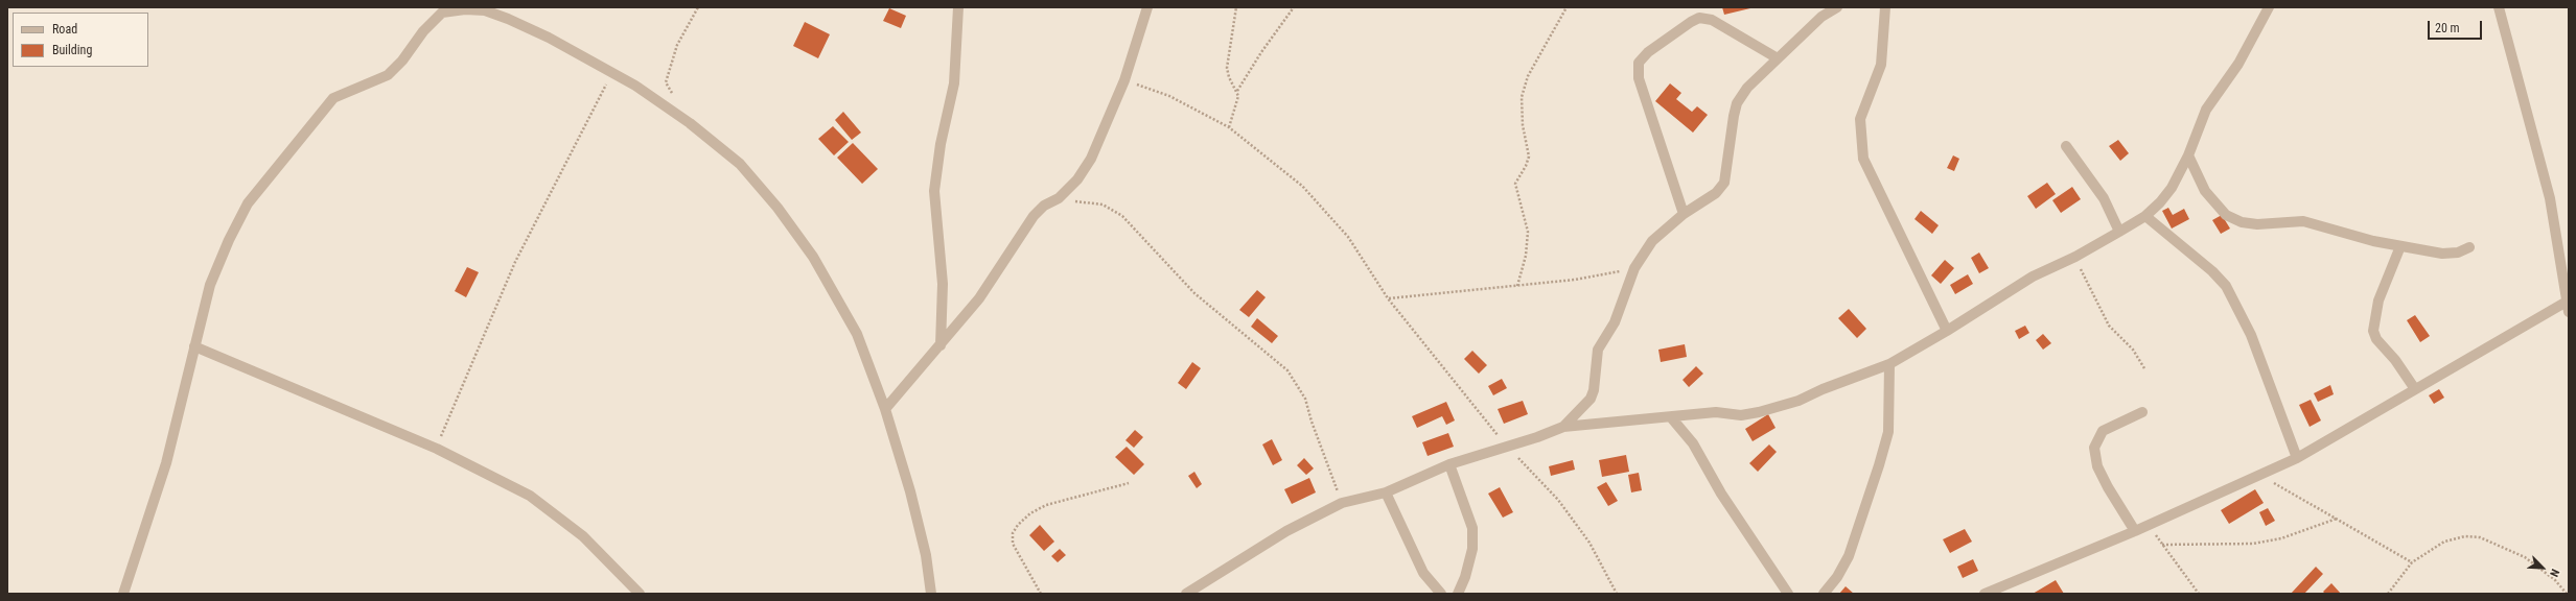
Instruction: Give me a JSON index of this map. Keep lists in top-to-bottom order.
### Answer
{
  "legend": ["Road", "Building"],
  "scale_bar": "20 m",
  "north": "bottom right"
}
